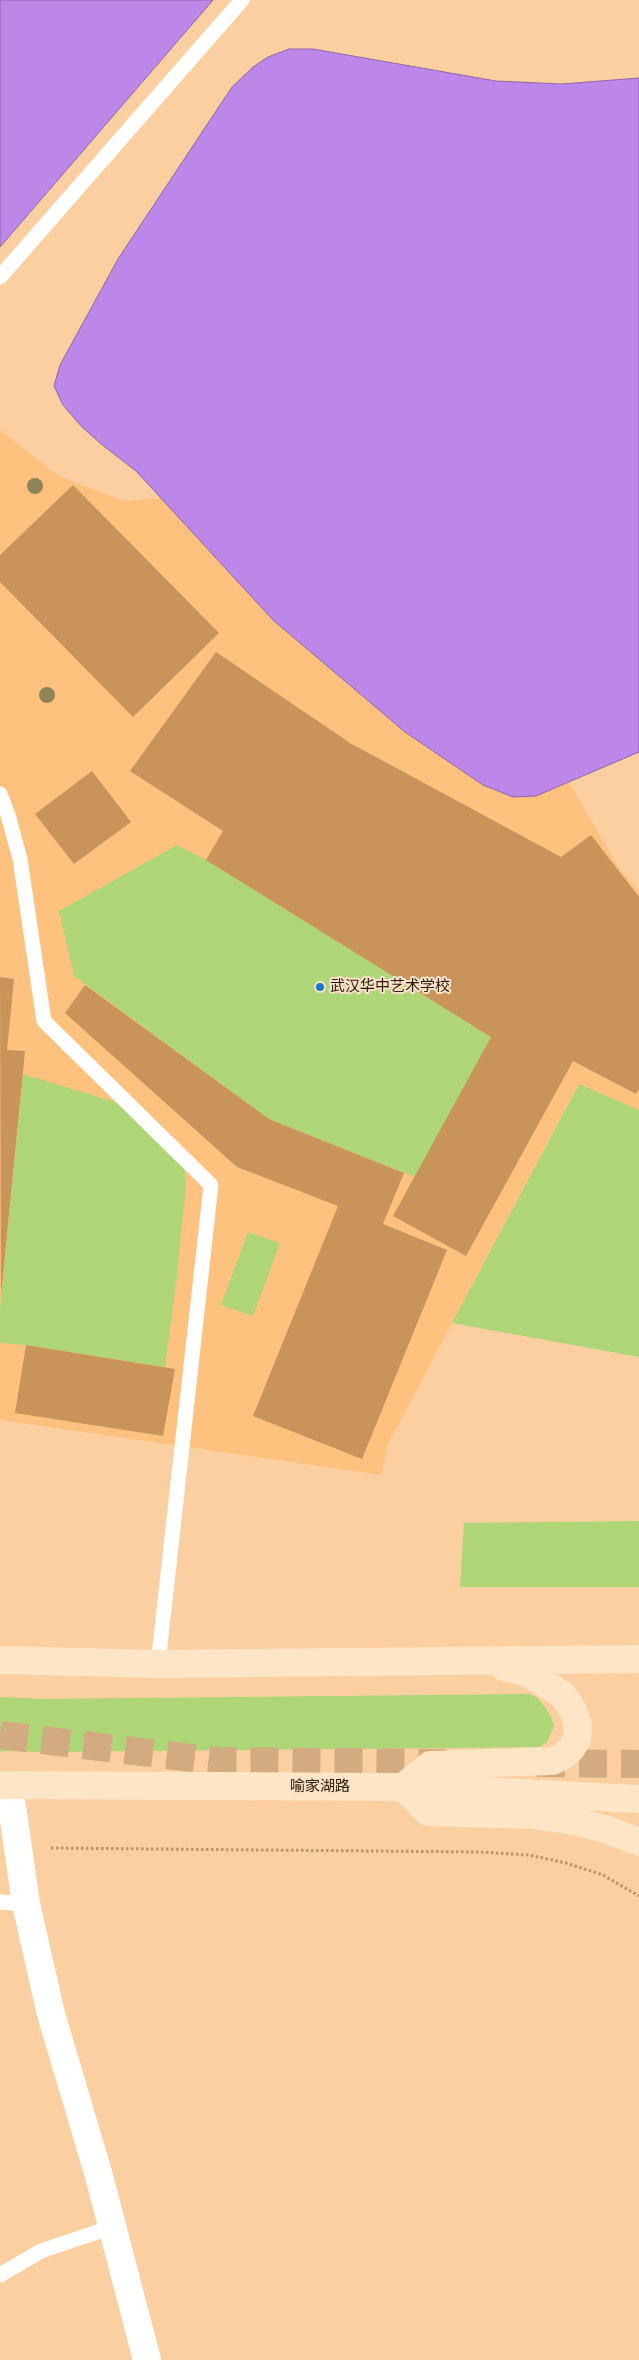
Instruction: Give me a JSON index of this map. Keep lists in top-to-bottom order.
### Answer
{
  "streets": {
    "main road": ["喻家湖路"]
  },
  "places": ["武汉华中艺术学校"]
}
